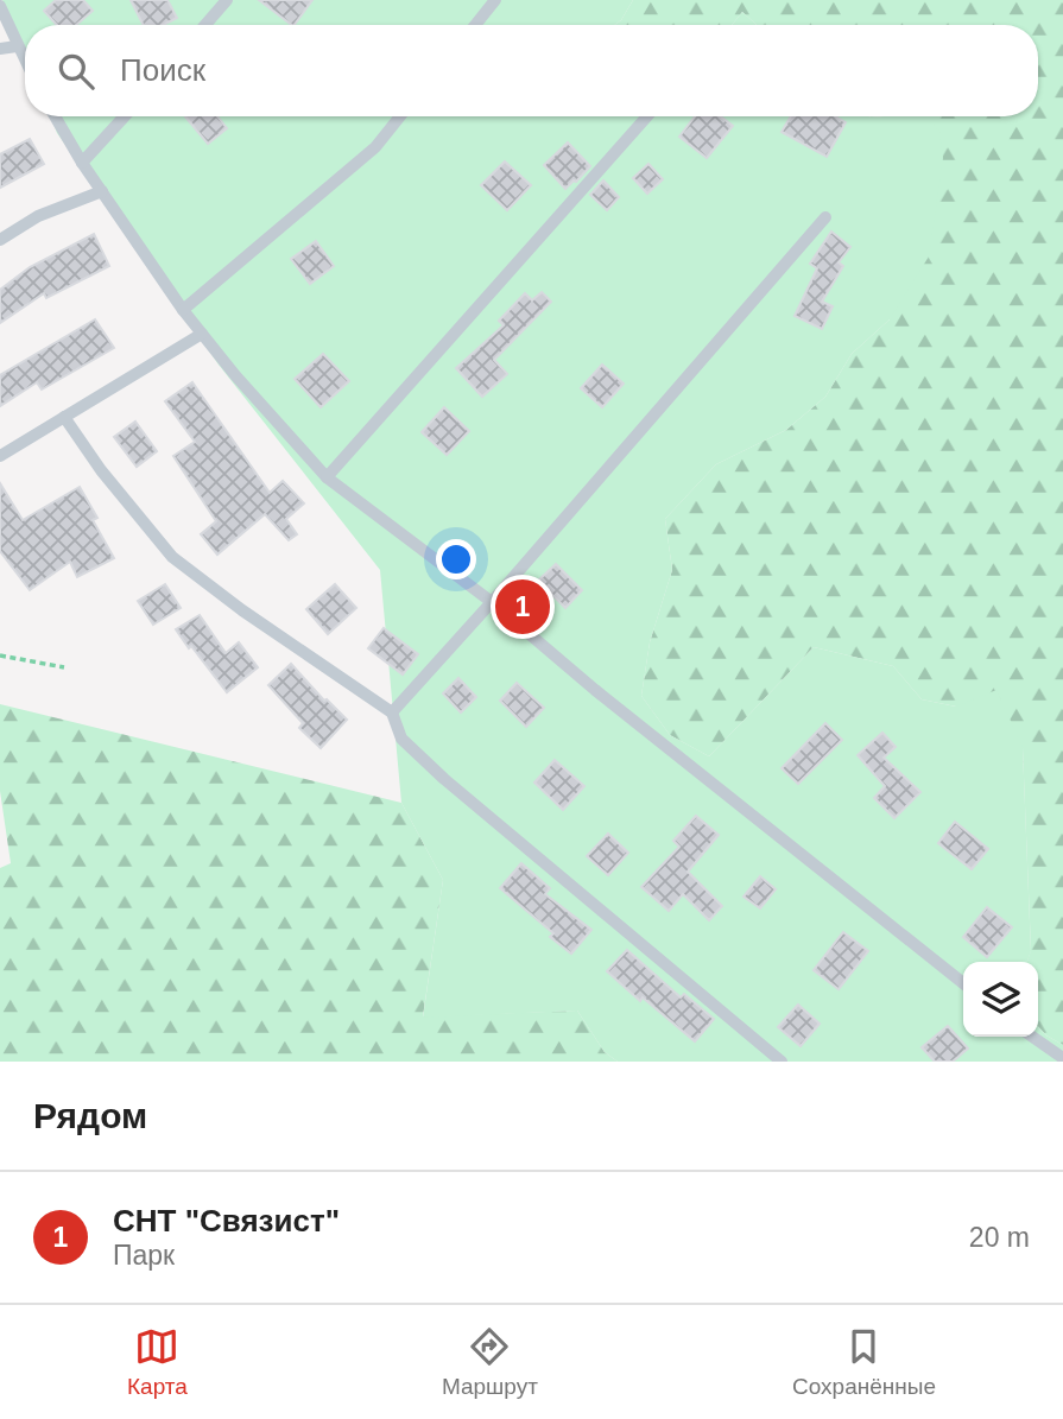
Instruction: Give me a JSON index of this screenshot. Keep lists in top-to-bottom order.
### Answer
{
  "page": {
    "search": "Поиск",
    "pins": "1",
    "heading": "Рядом",
    "list": [
      {
        "mark": "1",
        "name": "СНТ \"Связист\"",
        "note": "Парк",
        "value": "20 m"
      }
    ],
    "nav": ["Карта", "Маршрут", "Сохранённые"]
  }
}
